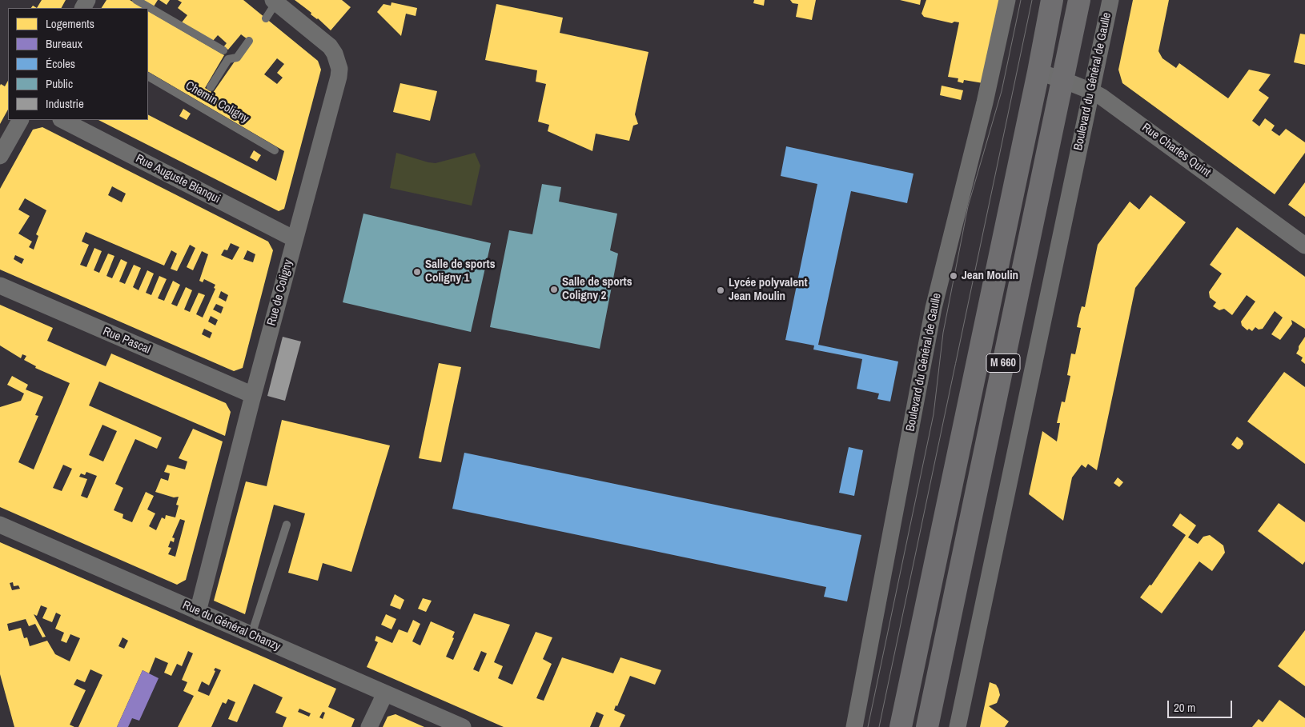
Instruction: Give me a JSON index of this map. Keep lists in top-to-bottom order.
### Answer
{
  "streets": {
    "main road": ["M 660"],
    "street": [
      "Boulevard du Général de Gaulle",
      "Rue Charles Quint",
      "Rue Auguste Blanqui",
      "Rue de Coligny",
      "Rue Pascal",
      "Rue du Général Chanzy"
    ],
    "lane": ["Chemin Coligny"]
  },
  "crossings": [
    ["Boulevard du Général de Gaulle", "Rue Charles Quint"],
    ["Rue Charles Quint", "M 660"],
    ["Rue Auguste Blanqui", "Rue de Coligny"],
    ["Rue de Coligny", "Rue Pascal"],
    ["Rue de Coligny", "Rue du Général Chanzy"]
  ],
  "places": [
    "Salle de sports Coligny 1",
    "Jean Moulin",
    "Salle de sports Coligny 2",
    "Lycée polyvalent Jean Moulin"
  ],
  "legend": [
    "Logements",
    "Bureaux",
    "Écoles",
    "Public",
    "Industrie"
  ],
  "scale_bar": "20 m"
}
